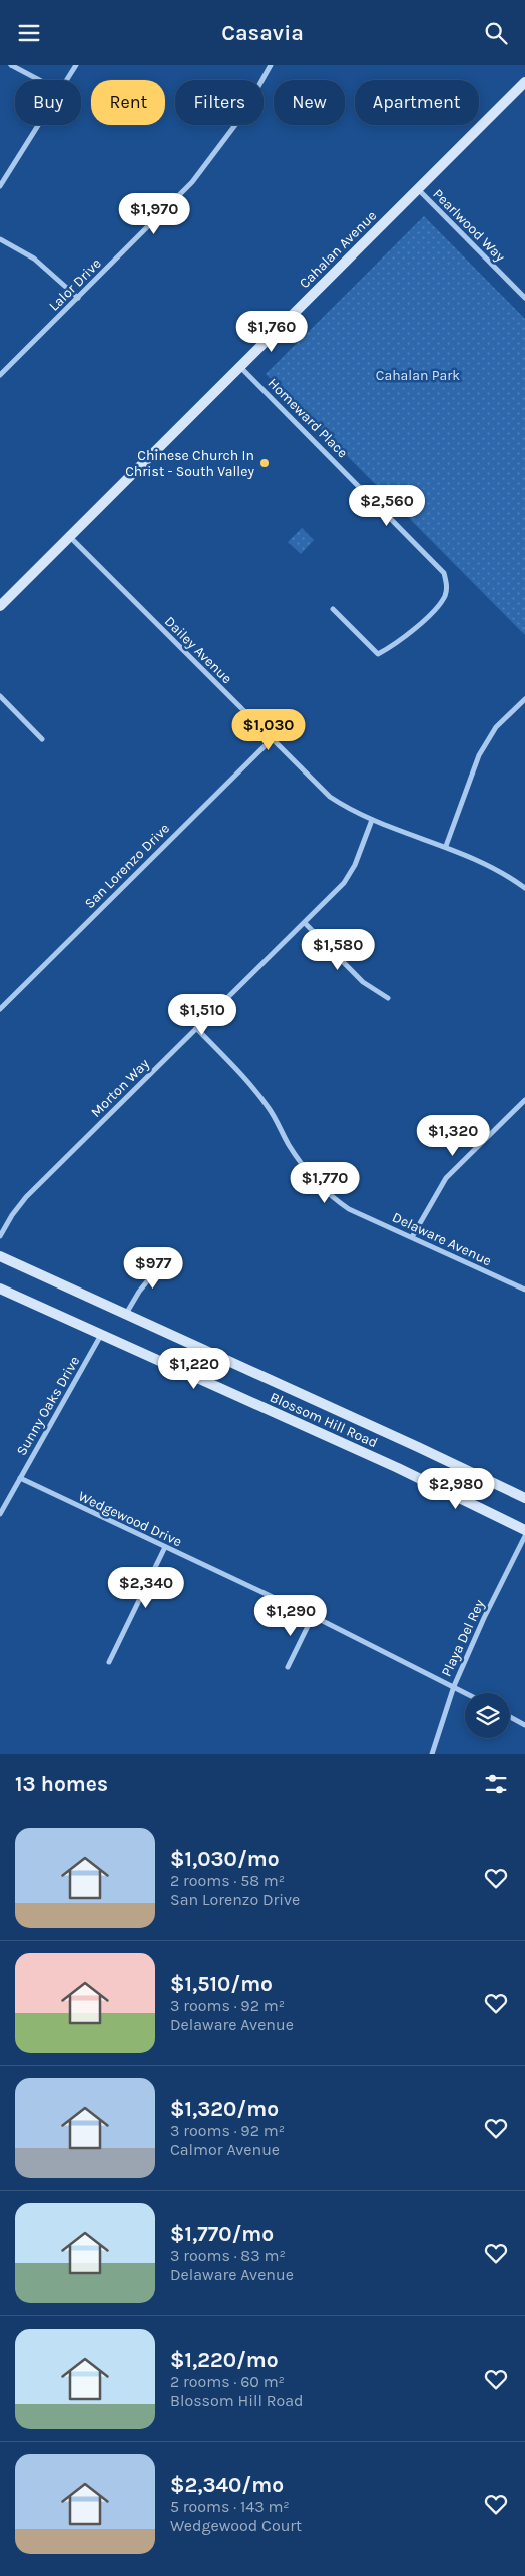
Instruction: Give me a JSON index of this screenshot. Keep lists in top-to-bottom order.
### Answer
{
  "streets": {
    "main road": ["Cahalan Avenue", "Blossom Hill Road"],
    "street": [
      "Pearlwood Way",
      "Lalor Drive",
      "Homeward Place",
      "Dailey Avenue",
      "San Lorenzo Drive",
      "Morton Way",
      "Delaware Avenue",
      "Sunny Oaks Drive",
      "Wedgewood Drive",
      "Playa Del Rey"
    ]
  },
  "crossings": [
    ["Pearlwood Way", "Cahalan Avenue"],
    ["Cahalan Avenue", "Homeward Place"],
    ["Cahalan Avenue", "Dailey Avenue"],
    ["Dailey Avenue", "San Lorenzo Drive"],
    ["Dailey Avenue", "Morton Way"],
    ["Morton Way", "Delaware Avenue"],
    ["Sunny Oaks Drive", "Blossom Hill Road"],
    ["Sunny Oaks Drive", "Wedgewood Drive"],
    ["Wedgewood Drive", "Playa Del Rey"]
  ],
  "parks": ["Cahalan Park"],
  "places": ["Chinese Church In Christ - South Valley"],
  "page": {
    "header": "Casavia",
    "chip": [
      "Buy",
      "Rent",
      "Filters",
      "New",
      "Apartment"
    ],
    "price": [
      "$1,970",
      "$1,760",
      "$2,560",
      "$1,030",
      "$1,580",
      "$1,510",
      "$1,320",
      "$1,770",
      "$977",
      "$1,220",
      "$2,980",
      "$2,340",
      "$1,290"
    ],
    "heading": "13 homes",
    "list": [
      {
        "name": "$1,030/mo",
        "note": "2 rooms · 58 m² · San Lorenzo Drive"
      },
      {
        "name": "$1,510/mo",
        "note": "3 rooms · 92 m² · Delaware Avenue"
      },
      {
        "name": "$1,320/mo",
        "note": "3 rooms · 92 m² · Calmor Avenue"
      },
      {
        "name": "$1,770/mo",
        "note": "3 rooms · 83 m² · Delaware Avenue"
      },
      {
        "name": "$1,220/mo",
        "note": "2 rooms · 60 m² · Blossom Hill Road"
      },
      {
        "name": "$2,340/mo",
        "note": "5 rooms · 143 m² · Wedgewood Court"
      }
    ]
  }
}
